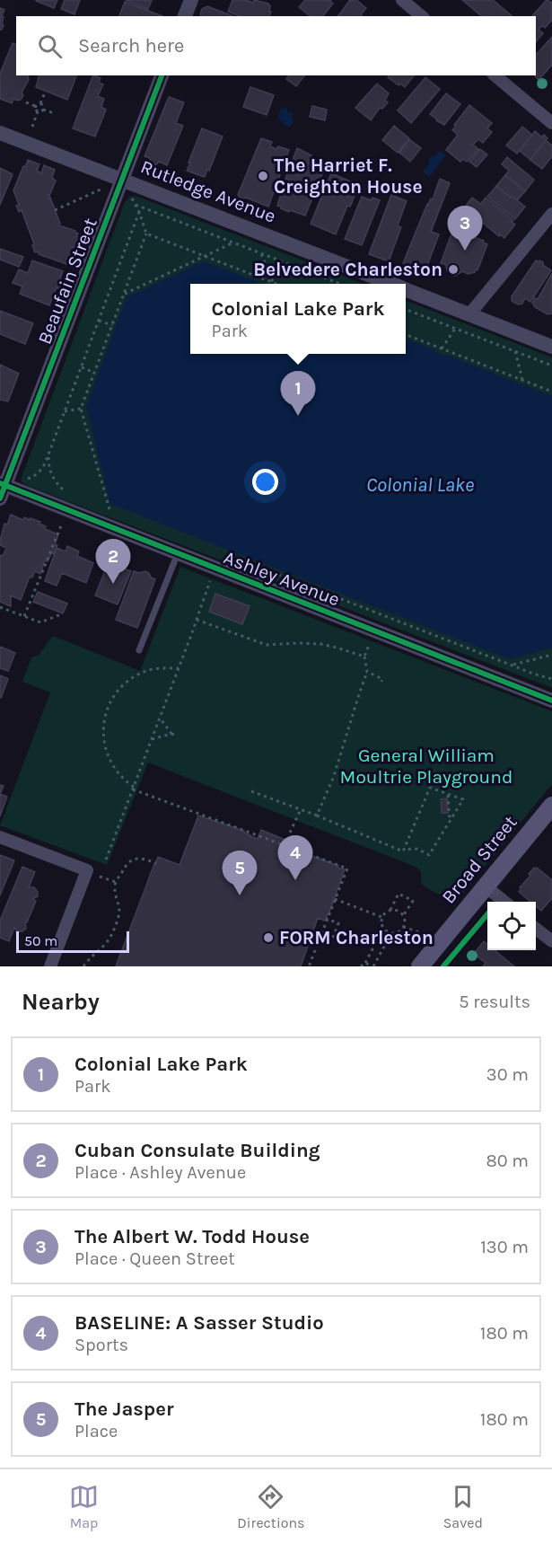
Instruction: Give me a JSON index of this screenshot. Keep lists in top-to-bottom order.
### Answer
{
  "streets": {
    "main road": ["Broad Street"],
    "street": ["Rutledge Avenue", "Beaufain Street", "Ashley Avenue"]
  },
  "crossings": [
    ["Rutledge Avenue", "Beaufain Street"],
    ["Beaufain Street", "Ashley Avenue"]
  ],
  "water": ["Colonial Lake"],
  "parks": ["General William Moultrie Playground"],
  "places": ["The Harriet F. Creighton House", "Belvedere Charleston", "FORM Charleston"],
  "scale_bar": "50 m",
  "page": {
    "search": "Search here",
    "pins": [
      "3",
      "1",
      "2",
      "4",
      "5"
    ],
    "popup": ["Colonial Lake Park", "Park"],
    "scale": "50 m",
    "heading": ["Nearby", "5 results"],
    "list": [
      {
        "mark": "1",
        "name": "Colonial Lake Park",
        "note": "Park",
        "value": "30 m"
      },
      {
        "mark": "2",
        "name": "Cuban Consulate Building",
        "note": "Place · Ashley Avenue",
        "value": "80 m"
      },
      {
        "mark": "3",
        "name": "The Albert W. Todd House",
        "note": "Place · Queen Street",
        "value": "130 m"
      },
      {
        "mark": "4",
        "name": "BASELINE: A Sasser Studio",
        "note": "Sports",
        "value": "180 m"
      },
      {
        "mark": "5",
        "name": "The Jasper",
        "note": "Place",
        "value": "180 m"
      }
    ],
    "nav": ["Map", "Directions", "Saved"]
  }
}
